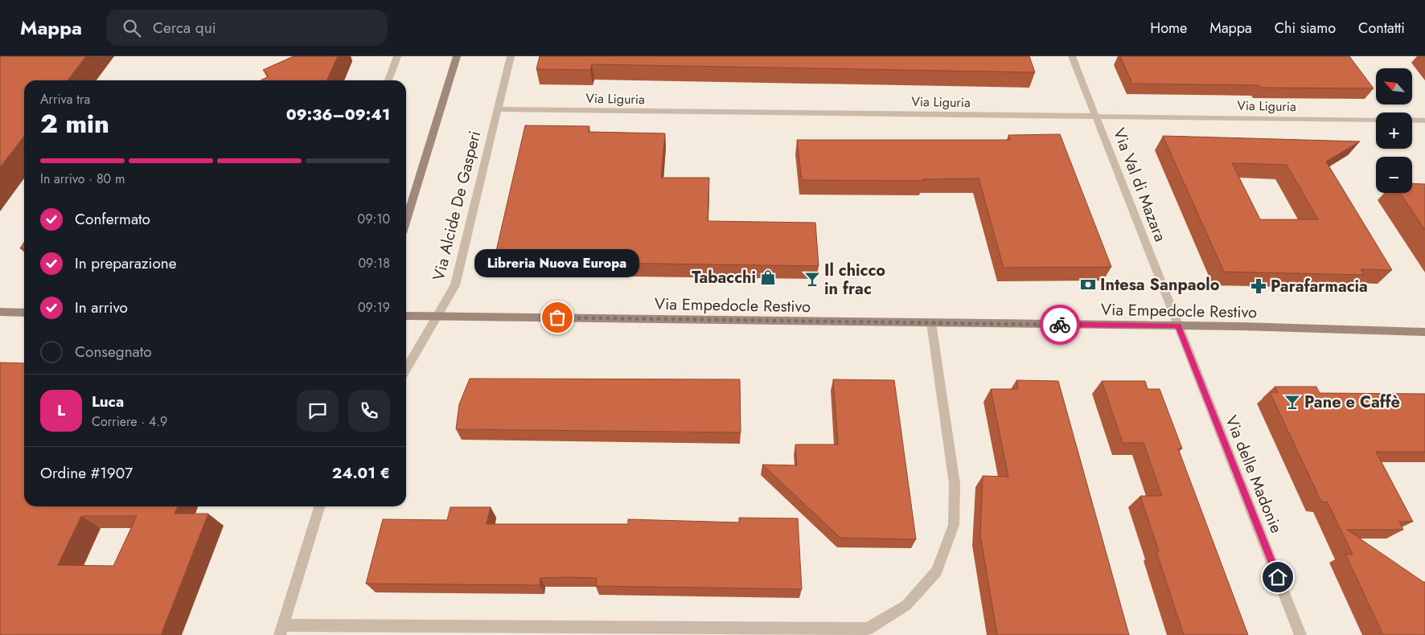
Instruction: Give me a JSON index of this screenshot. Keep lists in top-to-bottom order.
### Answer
{
  "streets": {
    "street": [
      "Via Liguria",
      "Via Val di Mazara",
      "Via Alcide De Gasperi",
      "Via Empedocle Restivo",
      "Via delle Madonie"
    ]
  },
  "crossings": [
    ["Via Liguria", "Via Val di Mazara"],
    ["Via Liguria", "Via Alcide De Gasperi"],
    ["Via Val di Mazara", "Via Empedocle Restivo"],
    ["Via Val di Mazara", "Via delle Madonie"],
    ["Via Alcide De Gasperi", "Via Empedocle Restivo"],
    ["Via Empedocle Restivo", "Via delle Madonie"]
  ],
  "places": {
    "shop": ["Tabacchi"],
    "bar": ["Il chicco in frac", "Pane e Caffè"],
    "bank": ["Intesa Sanpaolo"],
    "pharmacy": ["Parafarmacia"],
    "other": ["Libreria Nuova Europa"]
  },
  "north": "top left",
  "page": {
    "header": "Mappa",
    "search": "Cerca qui",
    "nav": [
      "Home",
      "Mappa",
      "Chi siamo",
      "Contatti"
    ],
    "map_buttons": ["+", "−"],
    "heading": ["2 min", "Arriva tra", "09:36–09:41"],
    "panel": [
      "Luca",
      "Corriere · 4.9",
      "Ordine #1907",
      "24.01 €"
    ],
    "bar": "In arrivo · 80 m",
    "list": [
      ["Confermato", "09:10"],
      ["In preparazione", "09:18"],
      ["In arrivo", "09:19"],
      "Consegnato"
    ],
    "bubble": "Libreria Nuova Europa",
    "round": "L"
  }
}
